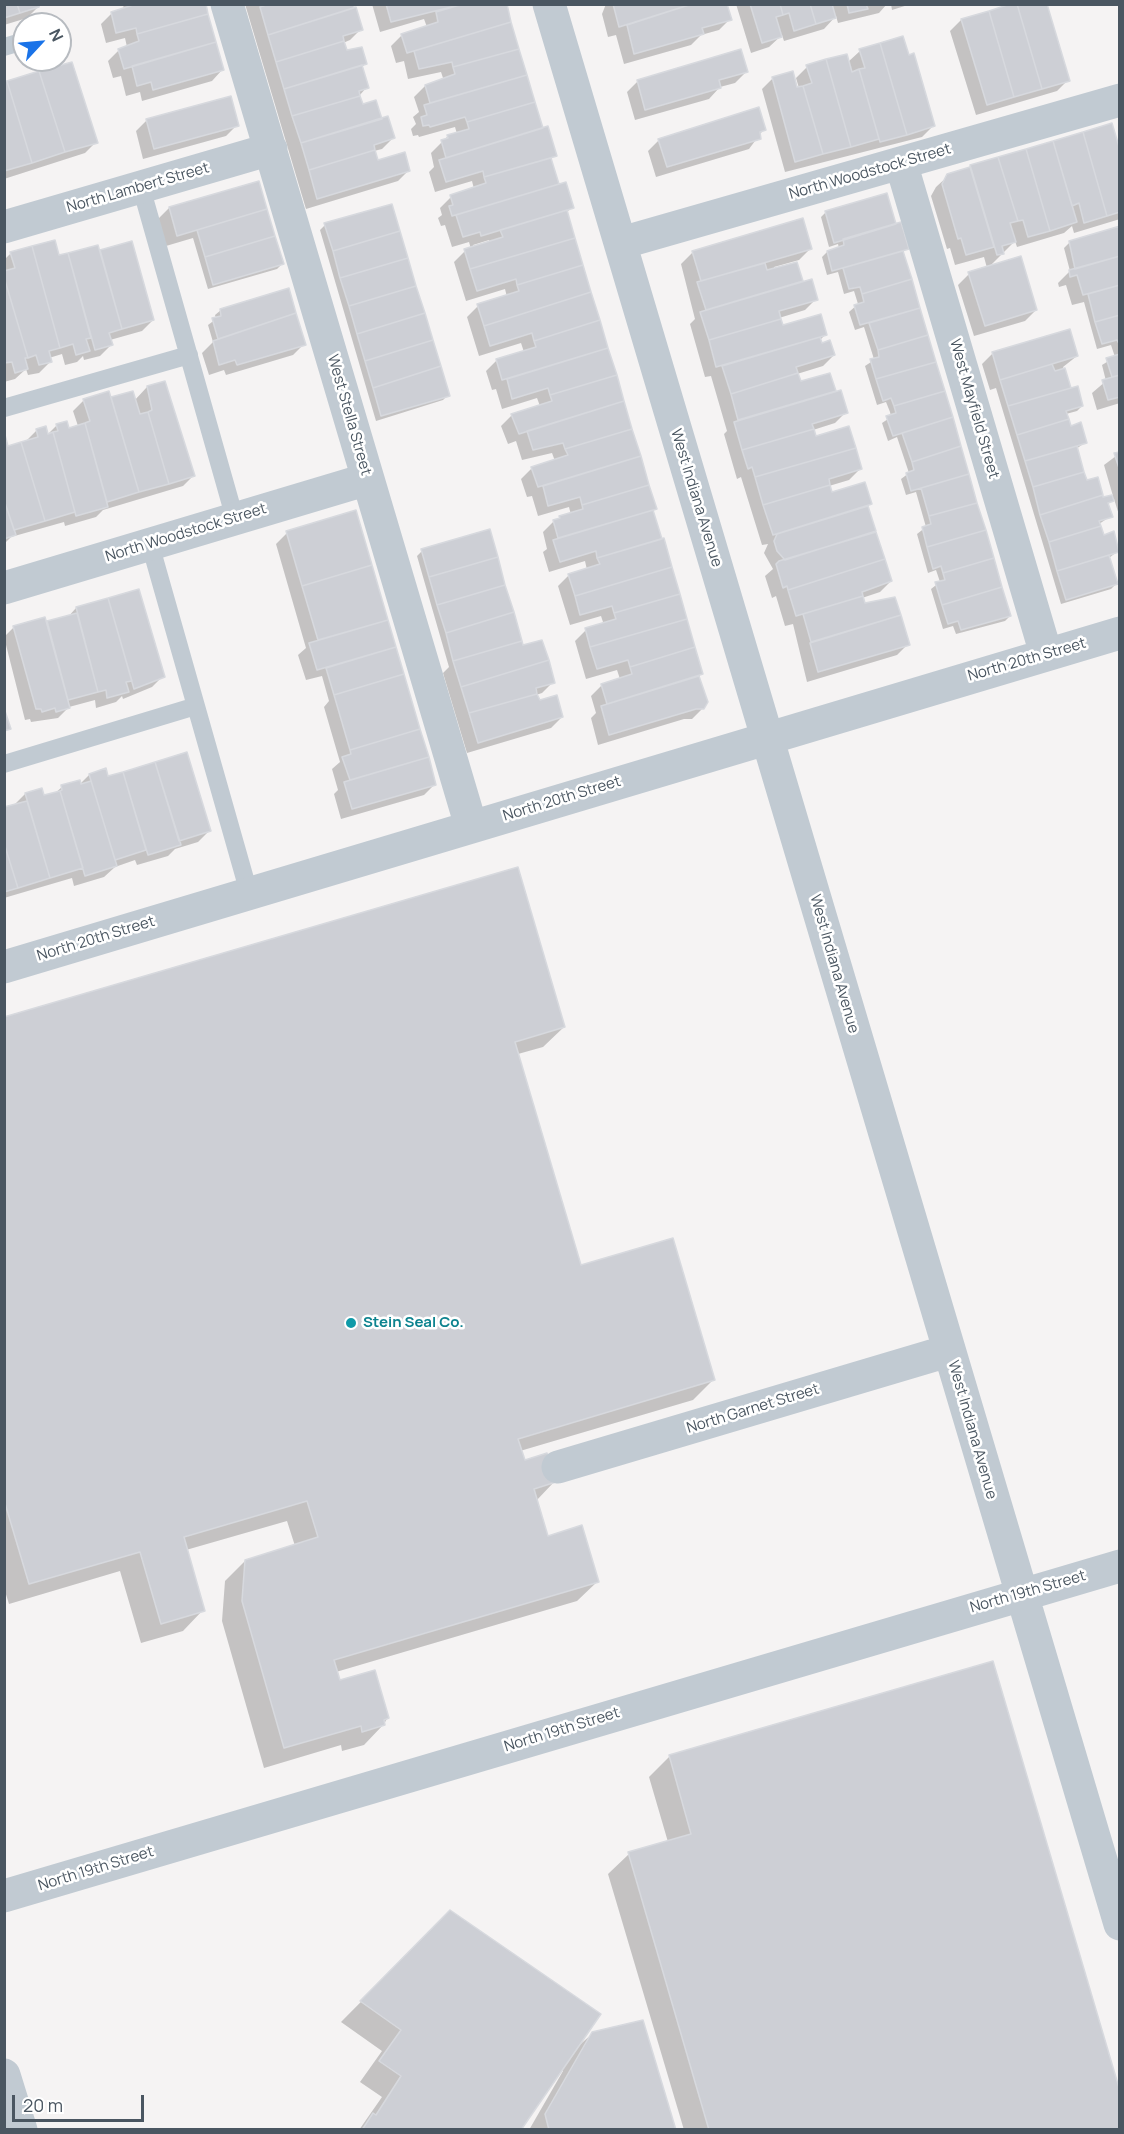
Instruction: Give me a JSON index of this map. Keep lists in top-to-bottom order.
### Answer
{
  "streets": {
    "street": [
      "North Woodstock Street",
      "North Lambert Street",
      "West Mayfield Street",
      "West Stella Street",
      "West Indiana Avenue",
      "North 20th Street",
      "North Garnet Street",
      "North 19th Street"
    ]
  },
  "crossings": [
    ["North Woodstock Street", "West Mayfield Street"],
    ["North Woodstock Street", "West Stella Street"],
    ["North Woodstock Street", "West Indiana Avenue"],
    ["North Lambert Street", "West Stella Street"],
    ["West Mayfield Street", "North 20th Street"],
    ["West Stella Street", "North 20th Street"],
    ["West Indiana Avenue", "North 20th Street"],
    ["West Indiana Avenue", "North Garnet Street"],
    ["West Indiana Avenue", "North 19th Street"]
  ],
  "places": ["Stein Seal Co."],
  "scale_bar": "20 m",
  "north": "top right"
}
